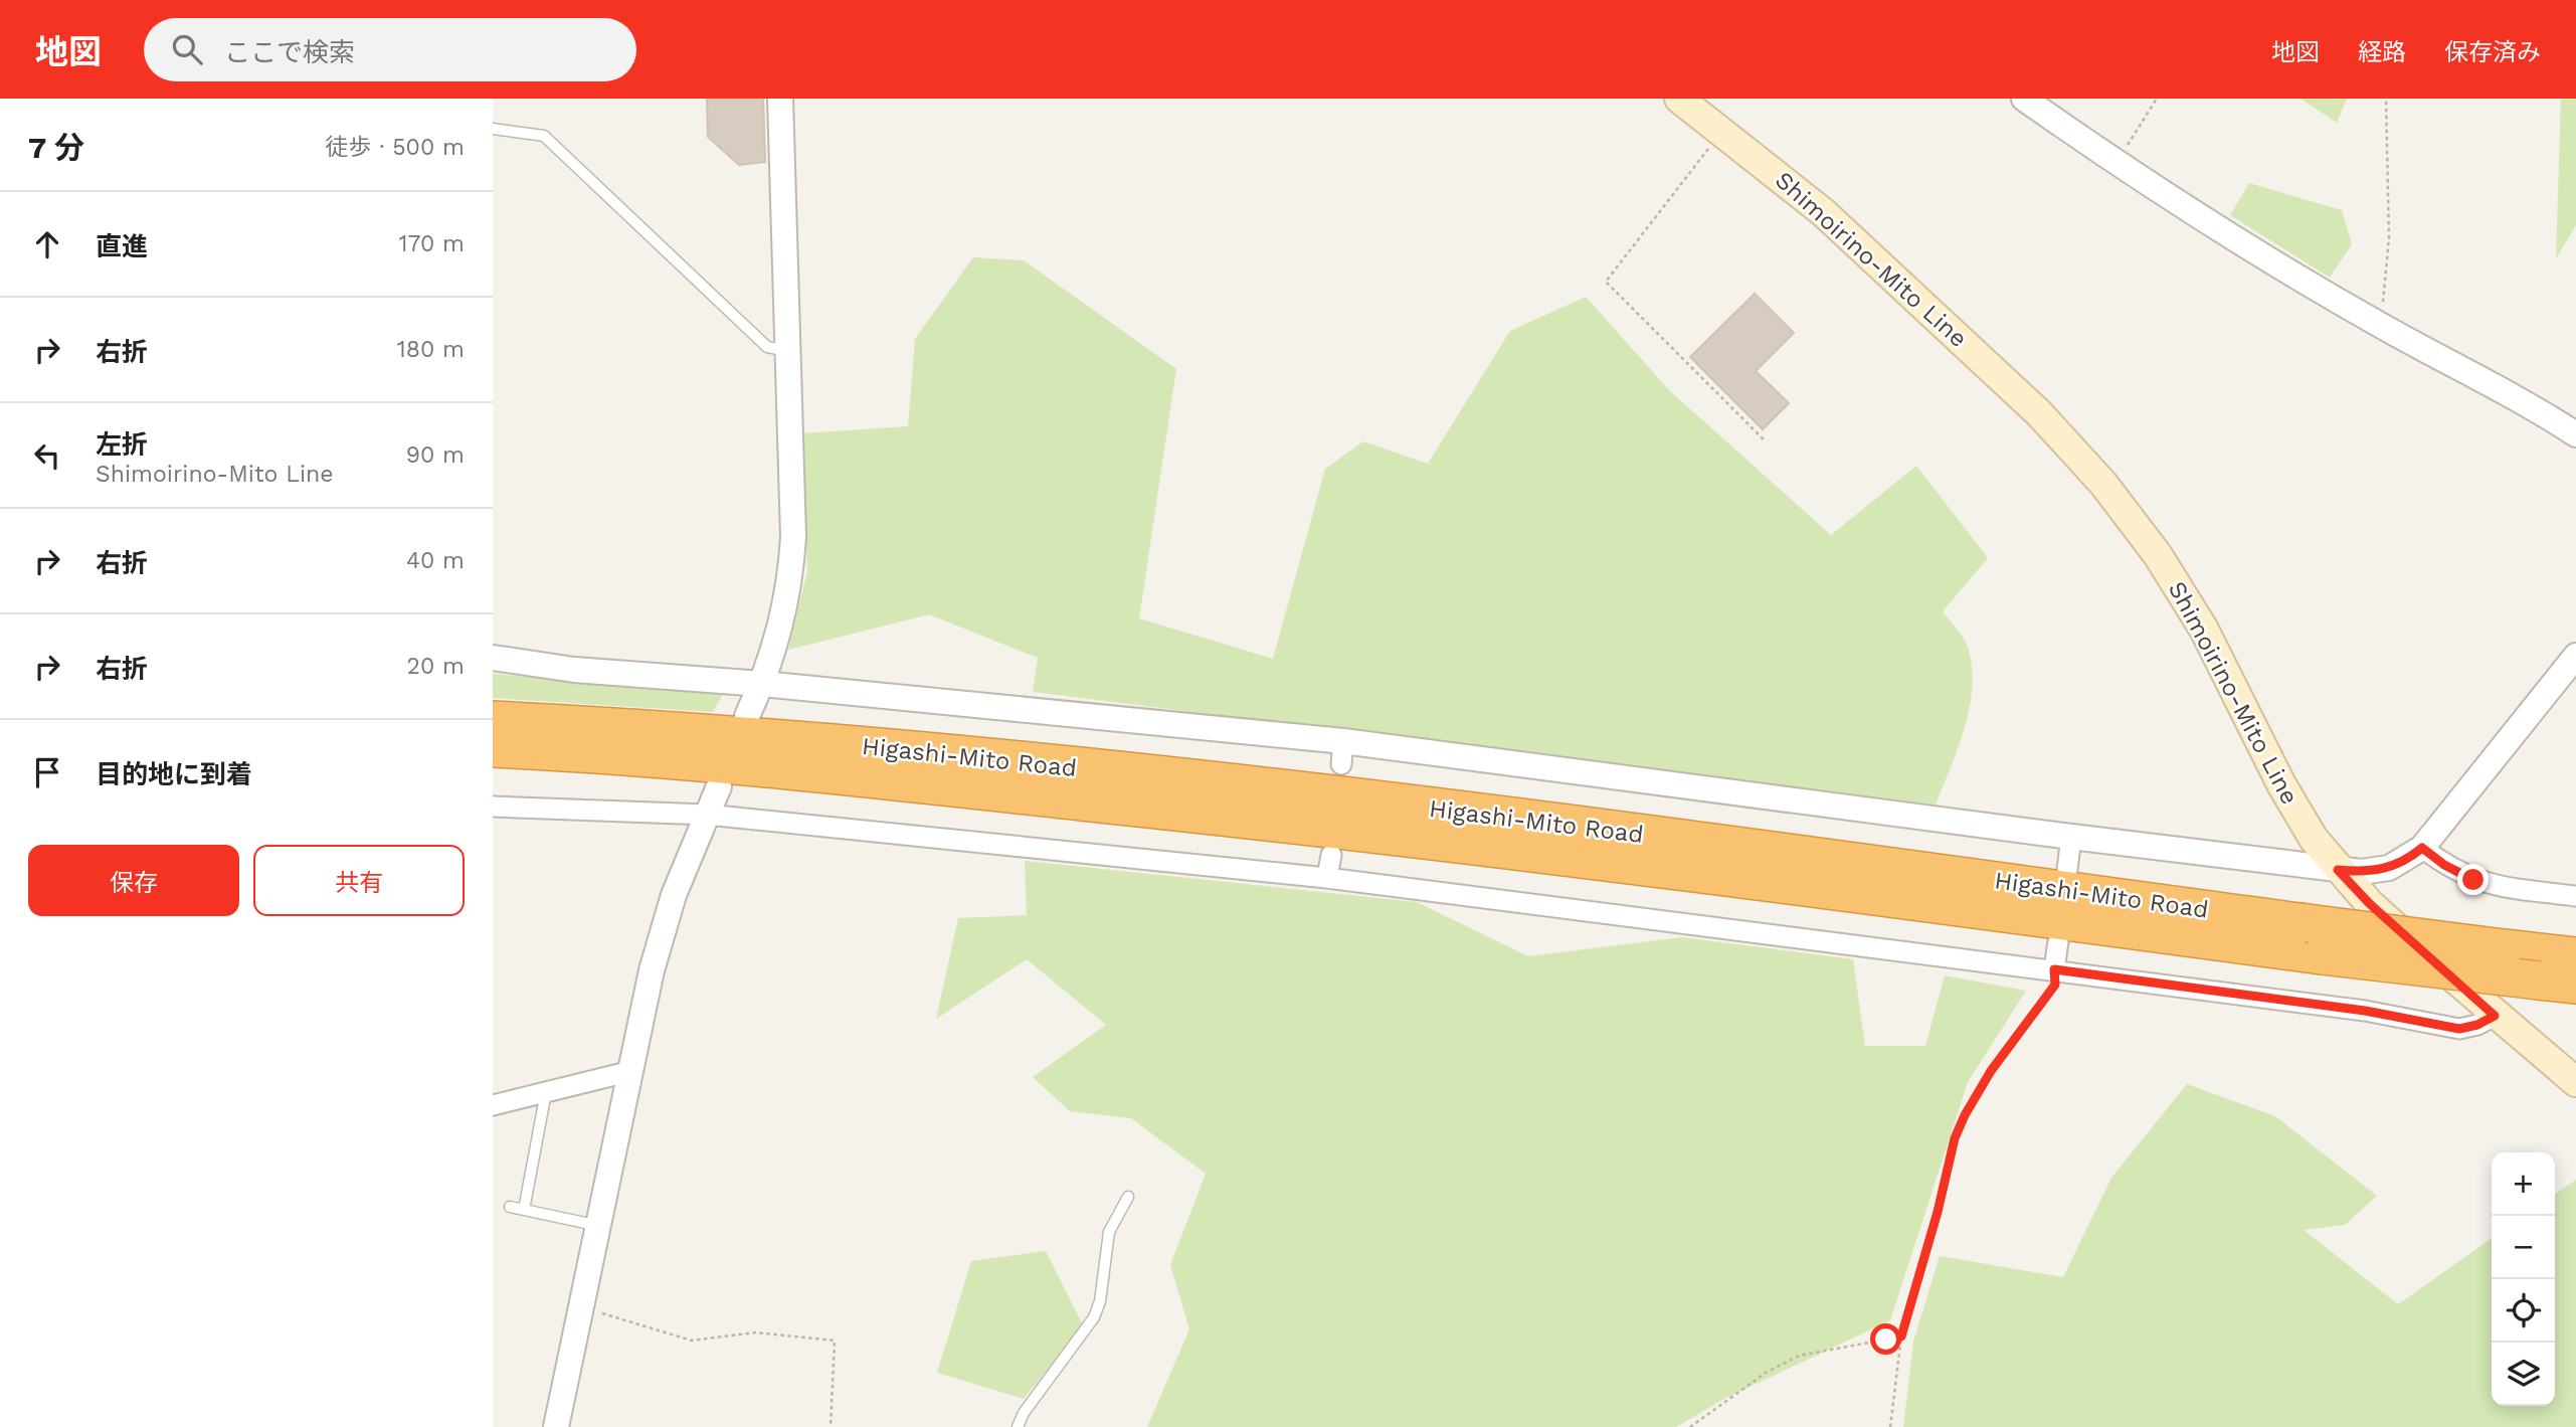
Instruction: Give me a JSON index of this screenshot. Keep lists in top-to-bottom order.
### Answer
{
  "streets": {
    "highway": ["Higashi-Mito Road"],
    "main road": ["Shimoirino-Mito Line"]
  },
  "page": {
    "header": "地図",
    "search": "ここで検索",
    "nav": ["地図", "経路", "保存済み"],
    "heading": ["7 分", "徒歩 · 500 m"],
    "list": [
      ["直進", "170 m"],
      ["右折", "180 m"],
      ["左折", "Shimoirino-Mito Line", "90 m"],
      ["右折", "40 m"],
      ["右折", "20 m"],
      "目的地に到着"
    ],
    "buttons": ["保存", "共有"],
    "map_buttons": ["+", "−"]
  }
}
